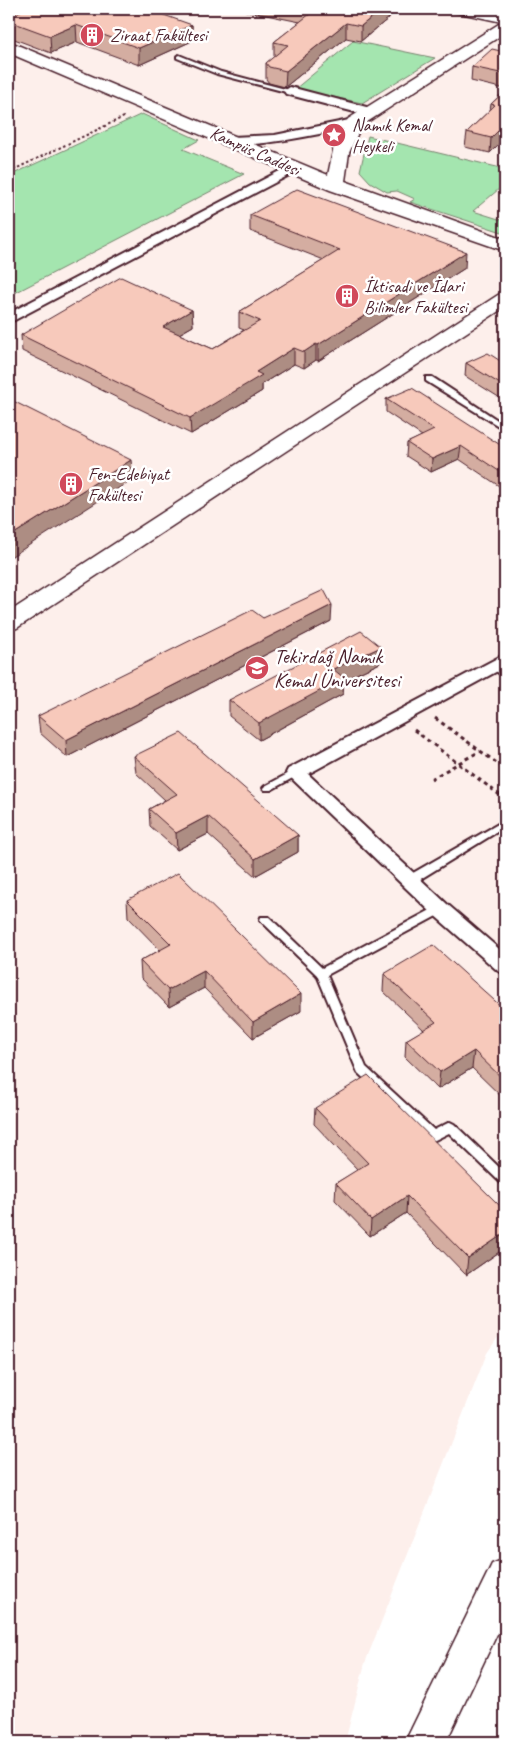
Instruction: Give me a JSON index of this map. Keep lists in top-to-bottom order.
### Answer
{
  "streets": {
    "street": ["Kampüs Caddesi"]
  },
  "places": {
    "building": ["Ziraat Fakültesi", "İktisadi ve İdari Bilimler Fakültesi", "Fen-Edebiyat Fakültesi"],
    "place": ["Namık Kemal Heykeli"],
    "school or university": ["Tekirdağ Namık Kemal Üniversitesi"]
  }
}
